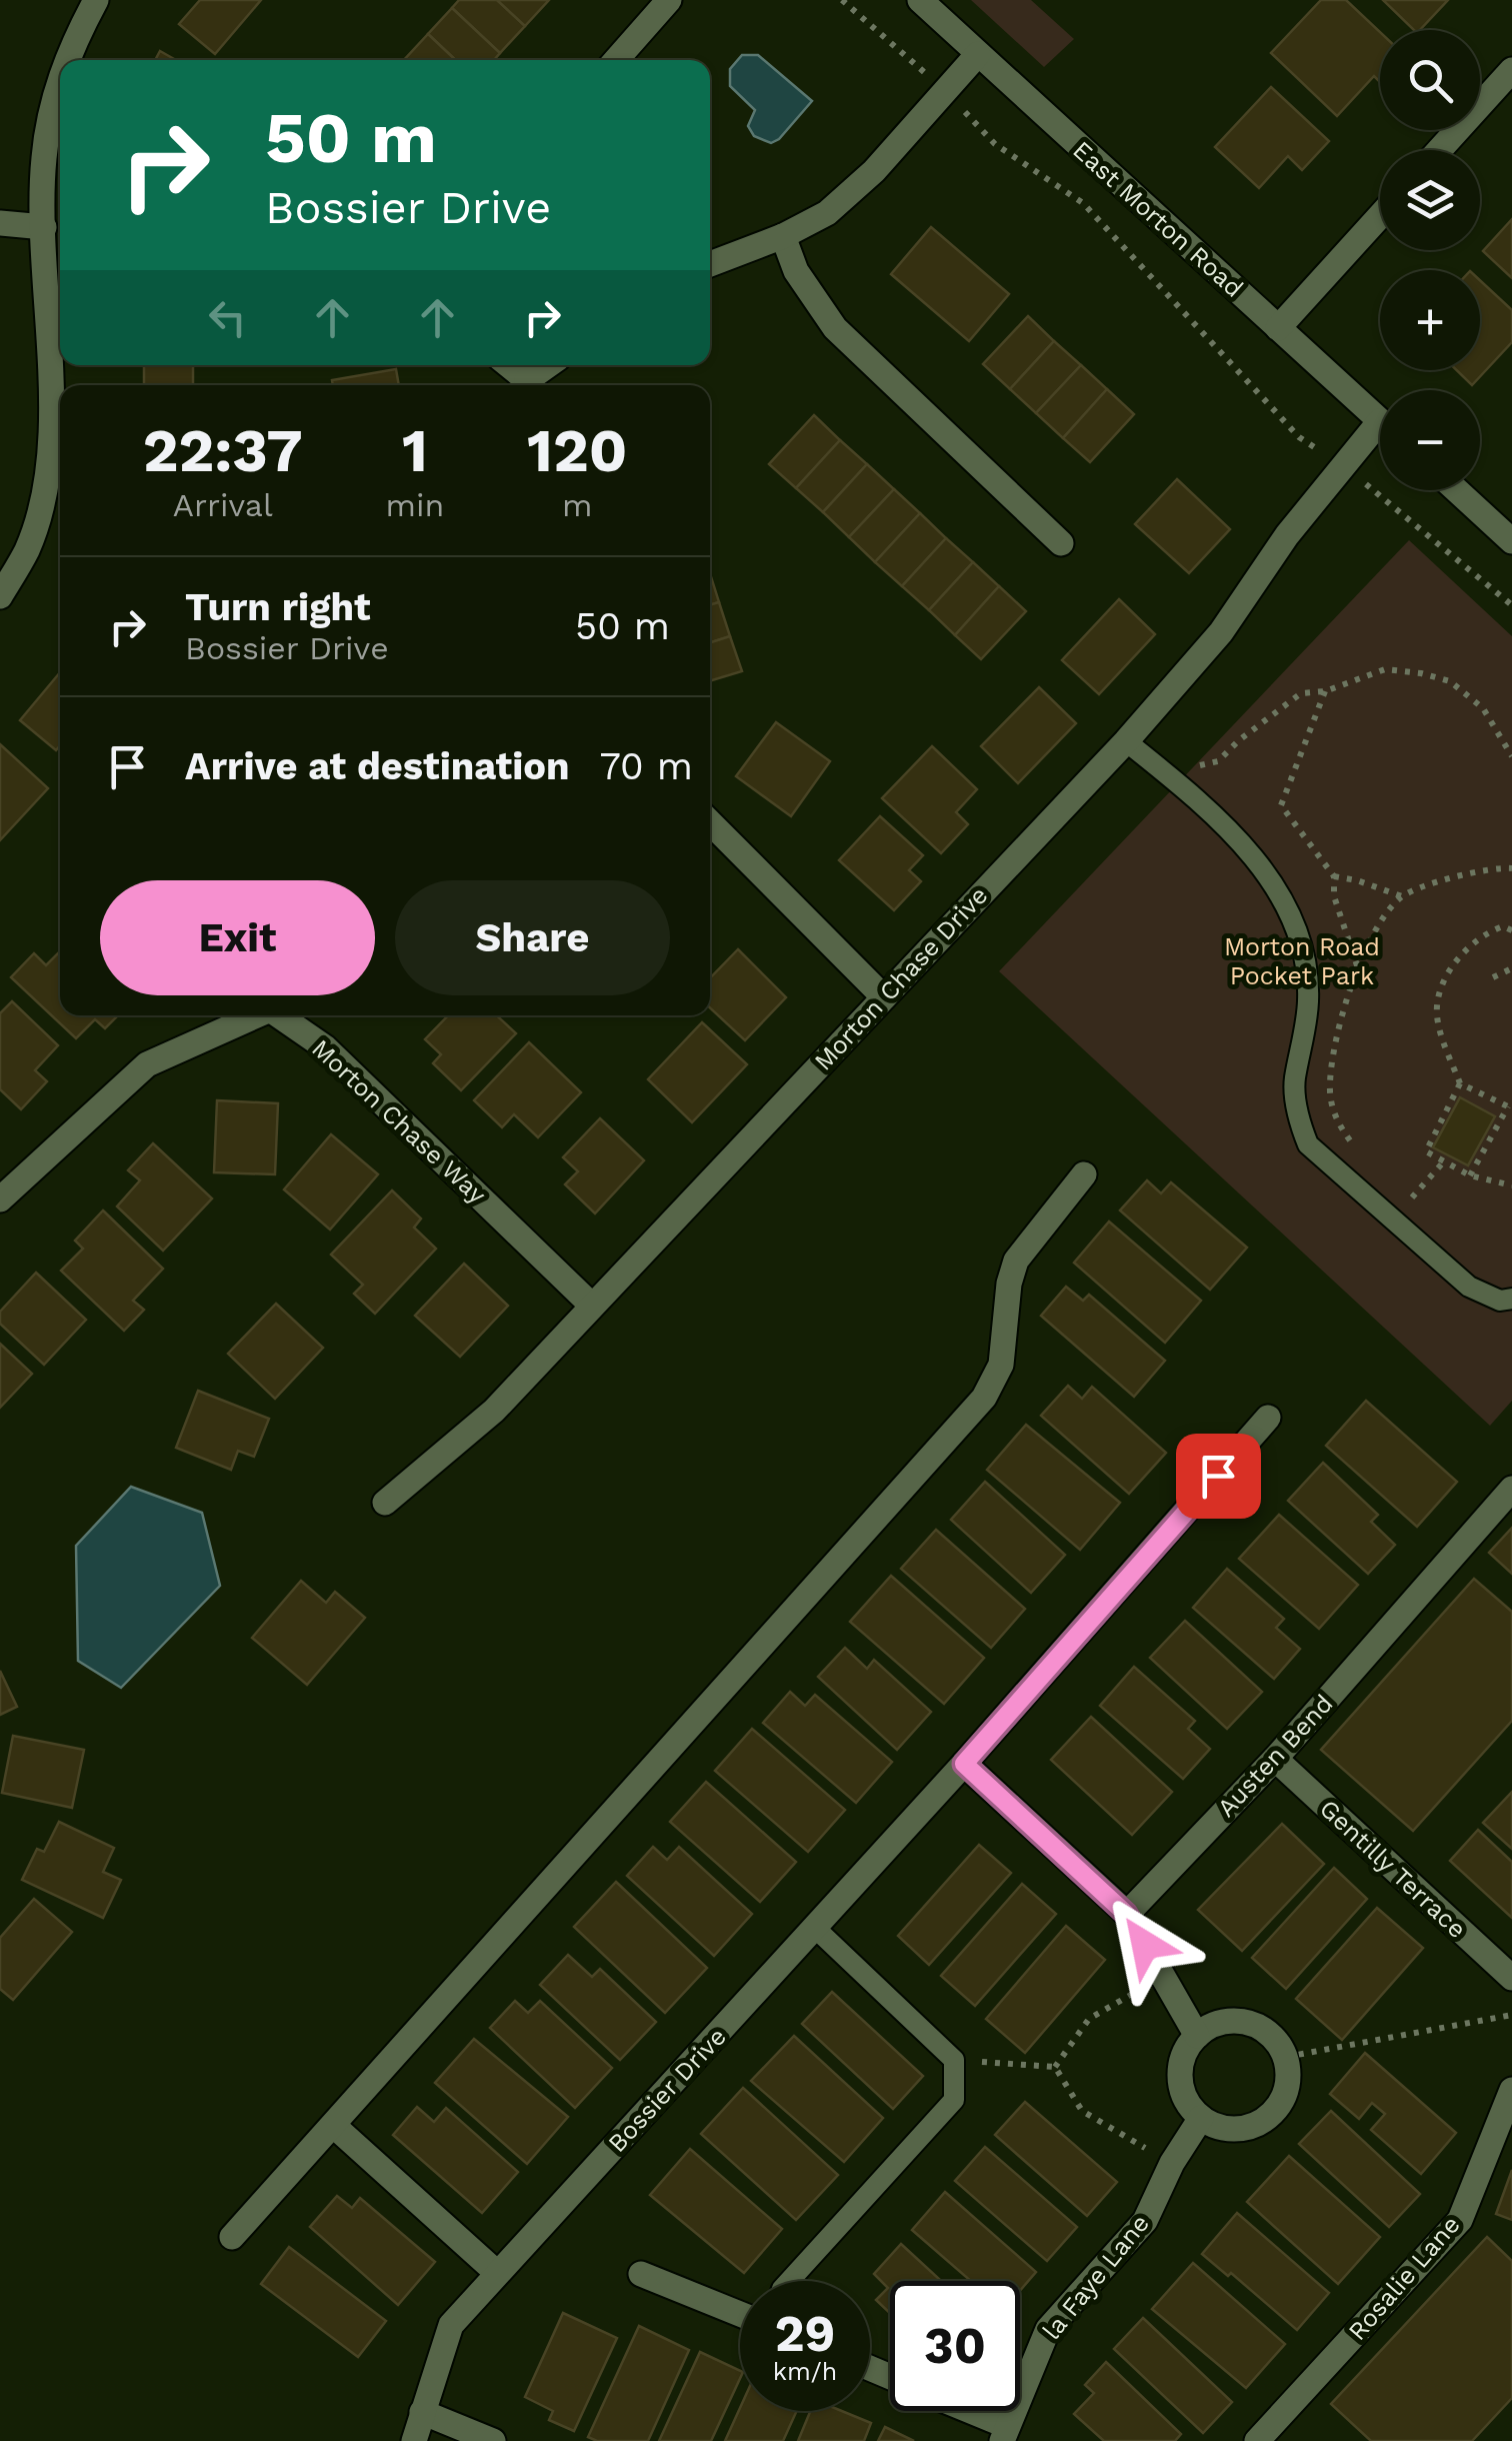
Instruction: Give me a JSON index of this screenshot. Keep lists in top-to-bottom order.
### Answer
{
  "streets": {
    "street": [
      "East Morton Road",
      "Morton Chase Drive",
      "Morton Chase Way",
      "Austen Bend",
      "Gentilly Terrace",
      "Bossier Drive",
      "la Faye Lane",
      "Rosalie Lane"
    ]
  },
  "crossings": [
    ["Morton Chase Drive", "Morton Chase Way"],
    ["Austen Bend", "Gentilly Terrace"]
  ],
  "parks": ["Morton Road Pocket Park"],
  "page": {
    "map_buttons": ["+", "−"],
    "turn": ["50 m", "Bossier Drive"],
    "eta": [
      "22:37",
      "Arrival",
      "1",
      "min",
      "120",
      "m"
    ],
    "list": [
      {
        "name": "Turn right",
        "note": "Bossier Drive",
        "value": "50 m"
      },
      {
        "name": "Arrive at destination",
        "value": "70 m"
      }
    ],
    "buttons": ["Exit", "Share"],
    "speed": "29 km/h",
    "limit": "30"
  }
}
